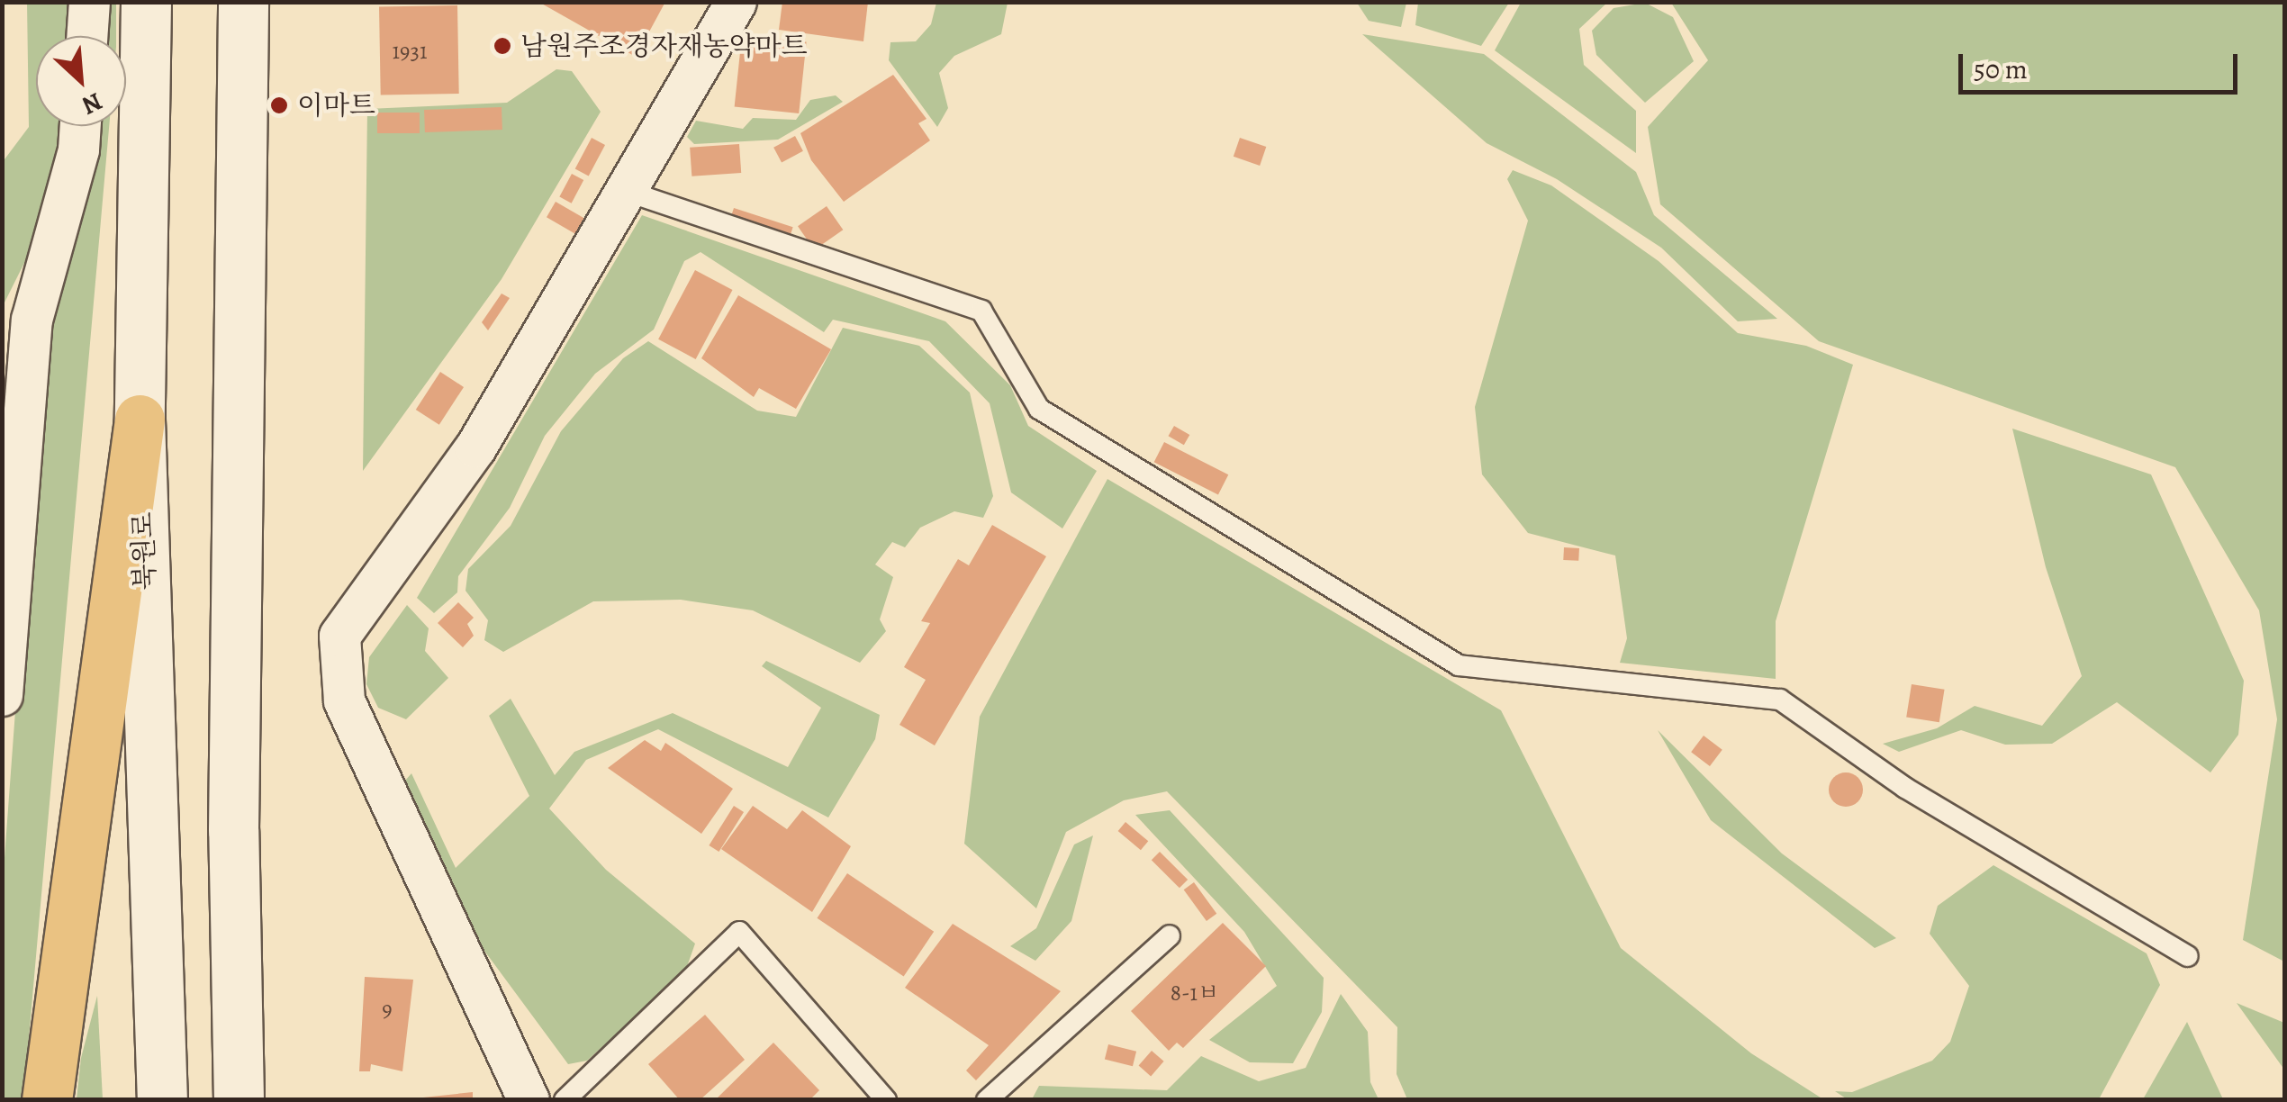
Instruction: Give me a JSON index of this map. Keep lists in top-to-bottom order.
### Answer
{
  "streets": {
    "street": ["북원로"]
  },
  "places": ["남원주조경자재농약마트", "이마트"],
  "house_numbers": ["1931", "8-1ㅂ", "9"],
  "scale_bar": "50 m",
  "north": "bottom right"
}
